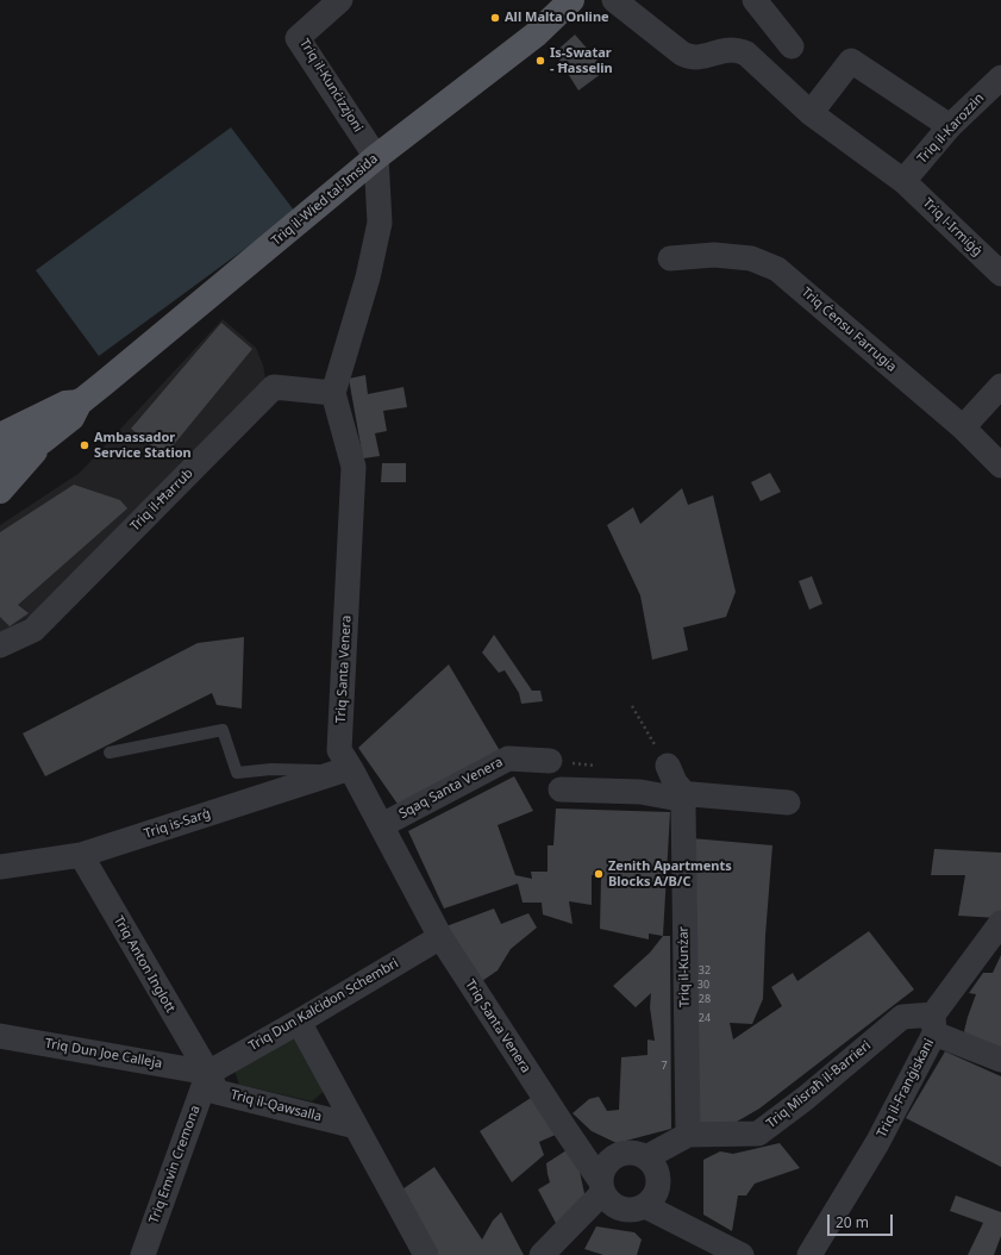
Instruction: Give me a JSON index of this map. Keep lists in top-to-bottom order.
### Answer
{
  "streets": {
    "main road": ["Triq il-Wied tal-Imsida"],
    "street": [
      "Triq il-Kunċizzjoni",
      "Triq il-Karozzin",
      "Triq l-Irmiġġ",
      "Triq Ċensu Farrugia",
      "Triq il-Ħarrub",
      "Triq Santa Venera",
      "Sqaq Santa Venera",
      "Triq is-Sarġ",
      "Triq Anton Inglott",
      "Triq il-Kunżar",
      "Triq Dun Kalċidon Schembri",
      "Triq Dun Joe Calleja",
      "Triq Misraħ il-Barrieri",
      "Triq il-Franġiskani",
      "Triq il-Qawsalla",
      "Triq Emvin Cremona"
    ]
  },
  "crossings": [
    ["Triq il-Kunċizzjoni", "Triq il-Wied tal-Imsida"],
    ["Triq il-Karozzin", "Triq l-Irmiġġ"],
    ["Triq il-Ħarrub", "Triq Santa Venera"],
    ["Triq Santa Venera", "Sqaq Santa Venera"],
    ["Triq Santa Venera", "Triq is-Sarġ"],
    ["Triq Santa Venera", "Triq Dun Kalċidon Schembri"],
    ["Triq Santa Venera", "Triq Misraħ il-Barrieri"],
    ["Triq is-Sarġ", "Triq Anton Inglott"],
    ["Triq Anton Inglott", "Triq Dun Kalċidon Schembri"],
    ["Triq Anton Inglott", "Triq Dun Joe Calleja"],
    ["Triq Anton Inglott", "Triq il-Qawsalla"],
    ["Triq Anton Inglott", "Triq Emvin Cremona"],
    ["Triq il-Kunżar", "Triq Misraħ il-Barrieri"],
    ["Triq Dun Kalċidon Schembri", "Triq Dun Joe Calleja"],
    ["Triq Dun Kalċidon Schembri", "Triq il-Qawsalla"],
    ["Triq Dun Kalċidon Schembri", "Triq Emvin Cremona"],
    ["Triq Dun Joe Calleja", "Triq il-Qawsalla"],
    ["Triq Dun Joe Calleja", "Triq Emvin Cremona"],
    ["Triq Misraħ il-Barrieri", "Triq il-Franġiskani"],
    ["Triq il-Qawsalla", "Triq Emvin Cremona"]
  ],
  "places": [
    "All Malta Online",
    "Is-Swatar - Ħasselin",
    "Ambassador Service Station",
    "Zenith Apartments Blocks A/B/C"
  ],
  "house_numbers": [
    "32",
    "30",
    "28",
    "24",
    "7"
  ],
  "scale_bar": "20 m"
}
